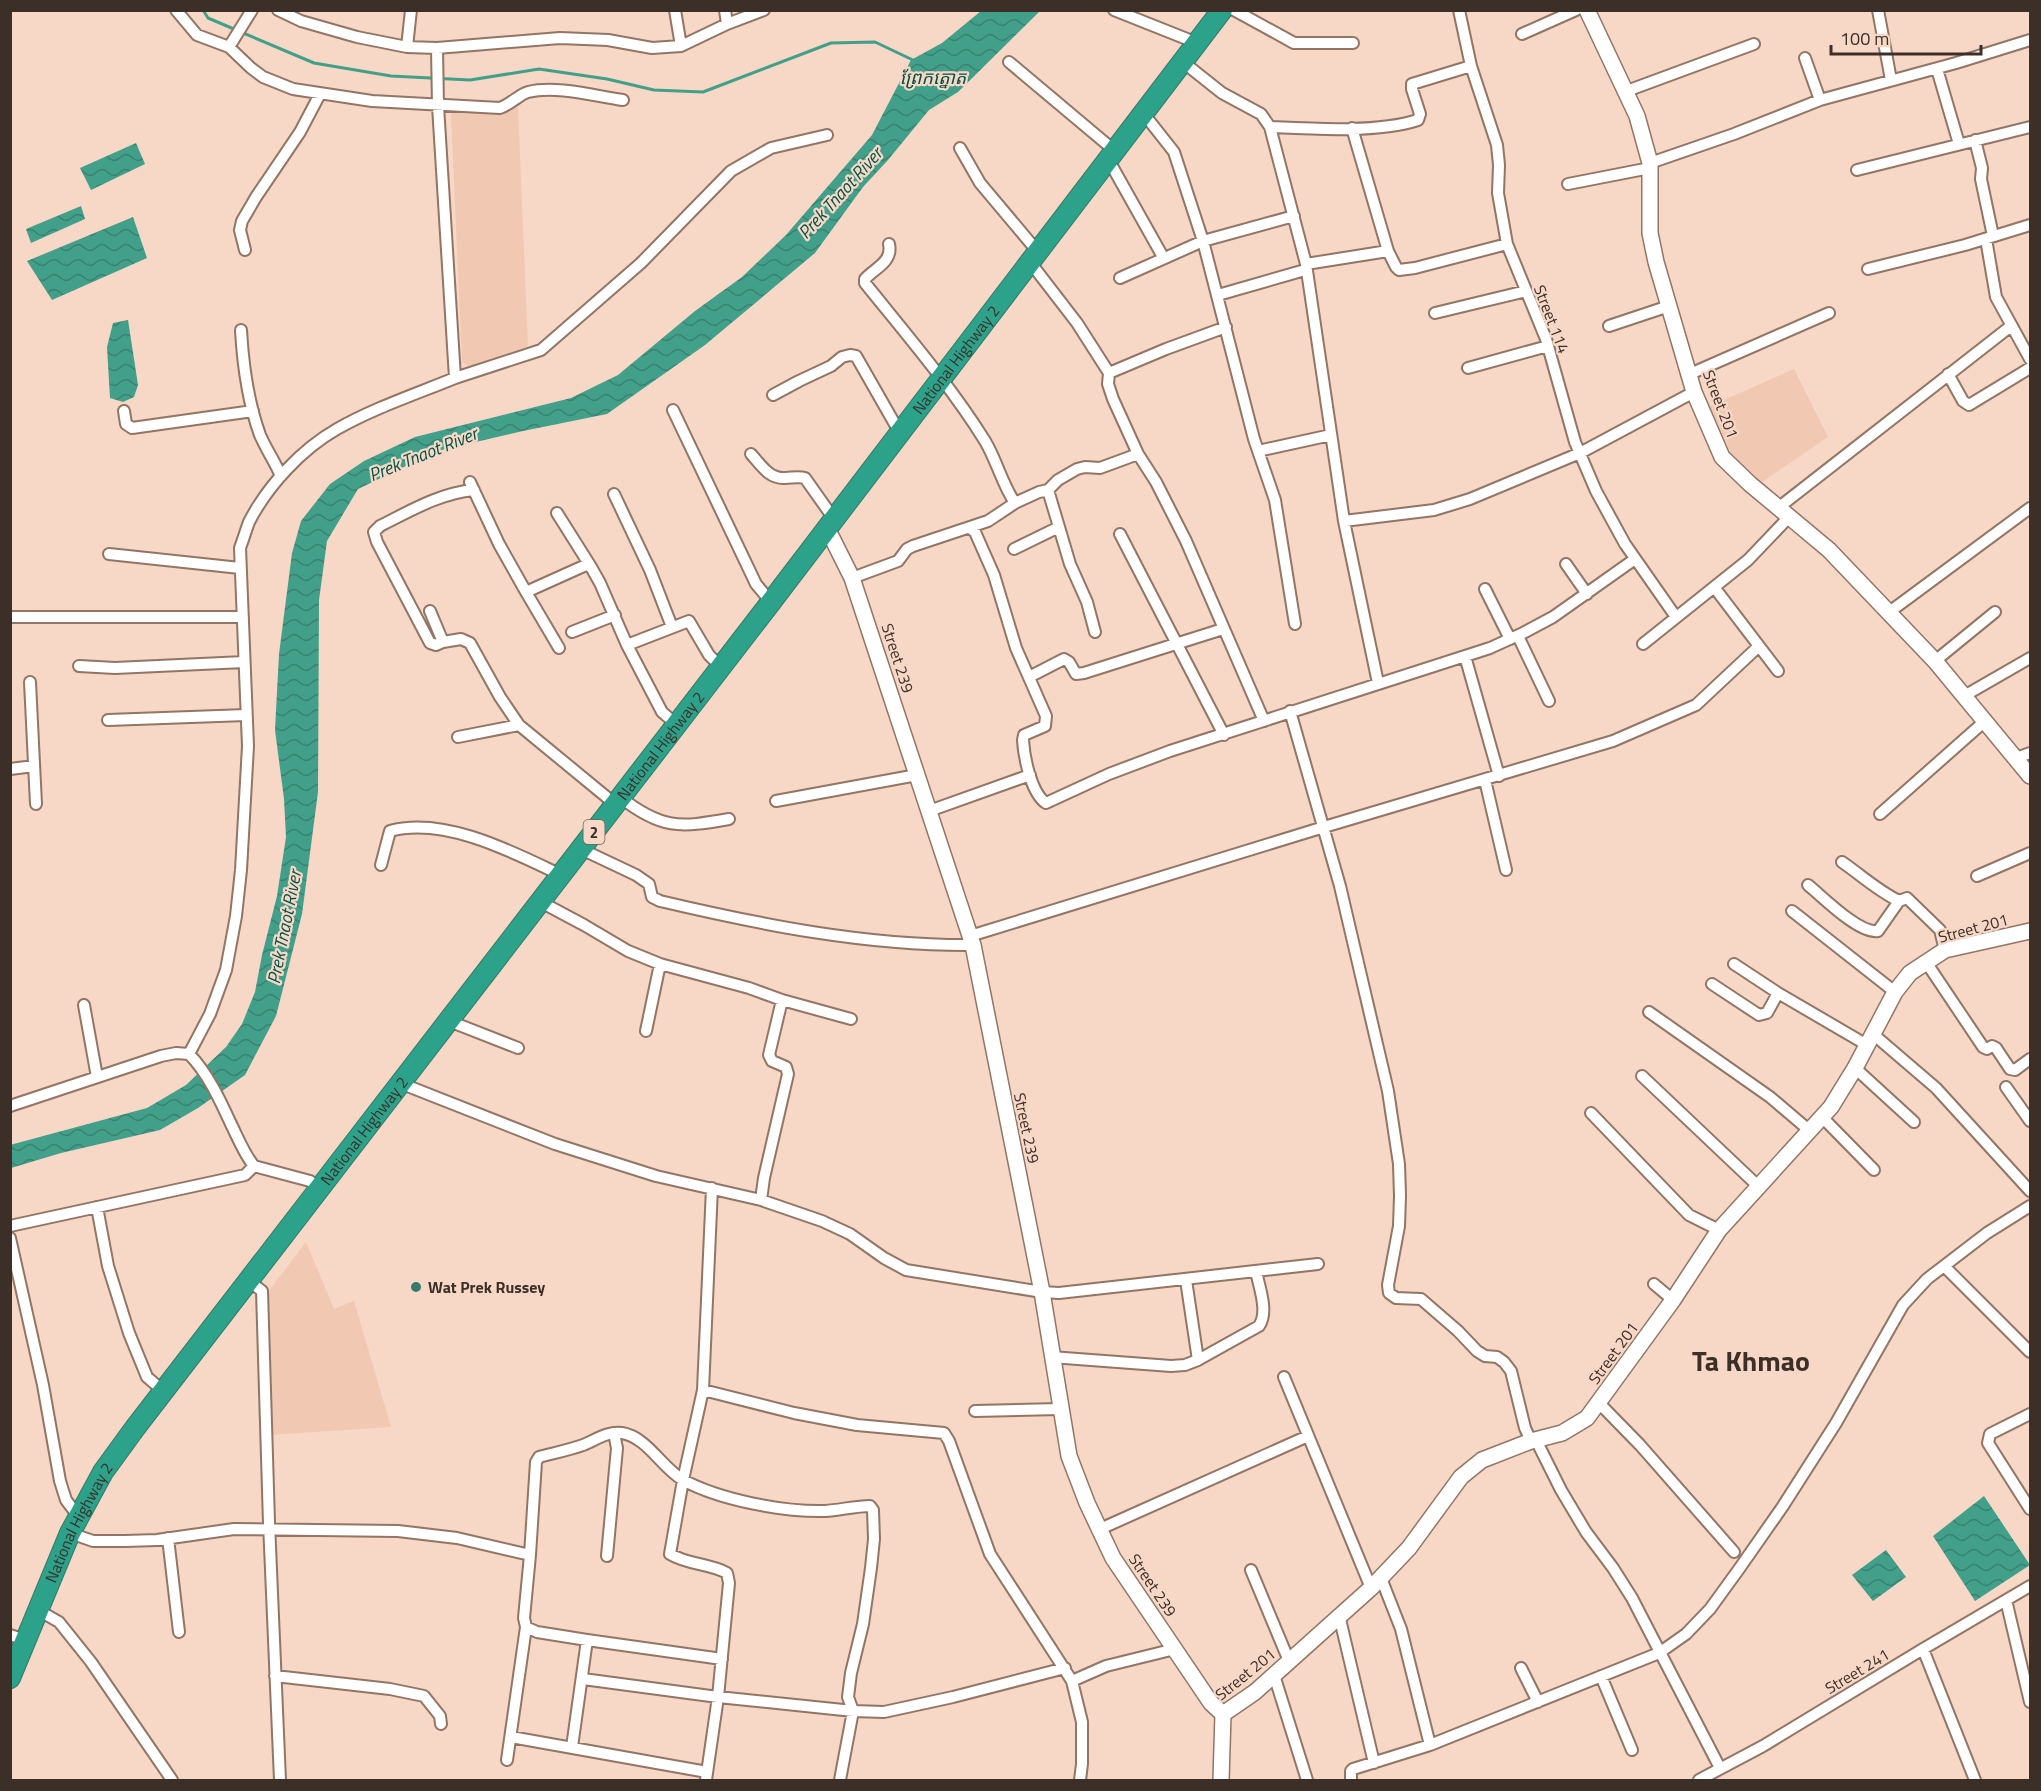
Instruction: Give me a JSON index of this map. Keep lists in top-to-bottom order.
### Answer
{
  "streets": {
    "highway": ["National Highway 2", "2"],
    "street": [
      "Street 114",
      "Street 201",
      "Street 239",
      "Street 241"
    ]
  },
  "crossings": [
    ["National Highway 2", "Street 239"],
    ["Street 201", "Street 239"]
  ],
  "districts": ["Ta Khmao"],
  "water": ["ព្រែកត្នោត", "Prek Tnaot River"],
  "places": ["Wat Prek Russey"],
  "scale_bar": "100 m"
}
